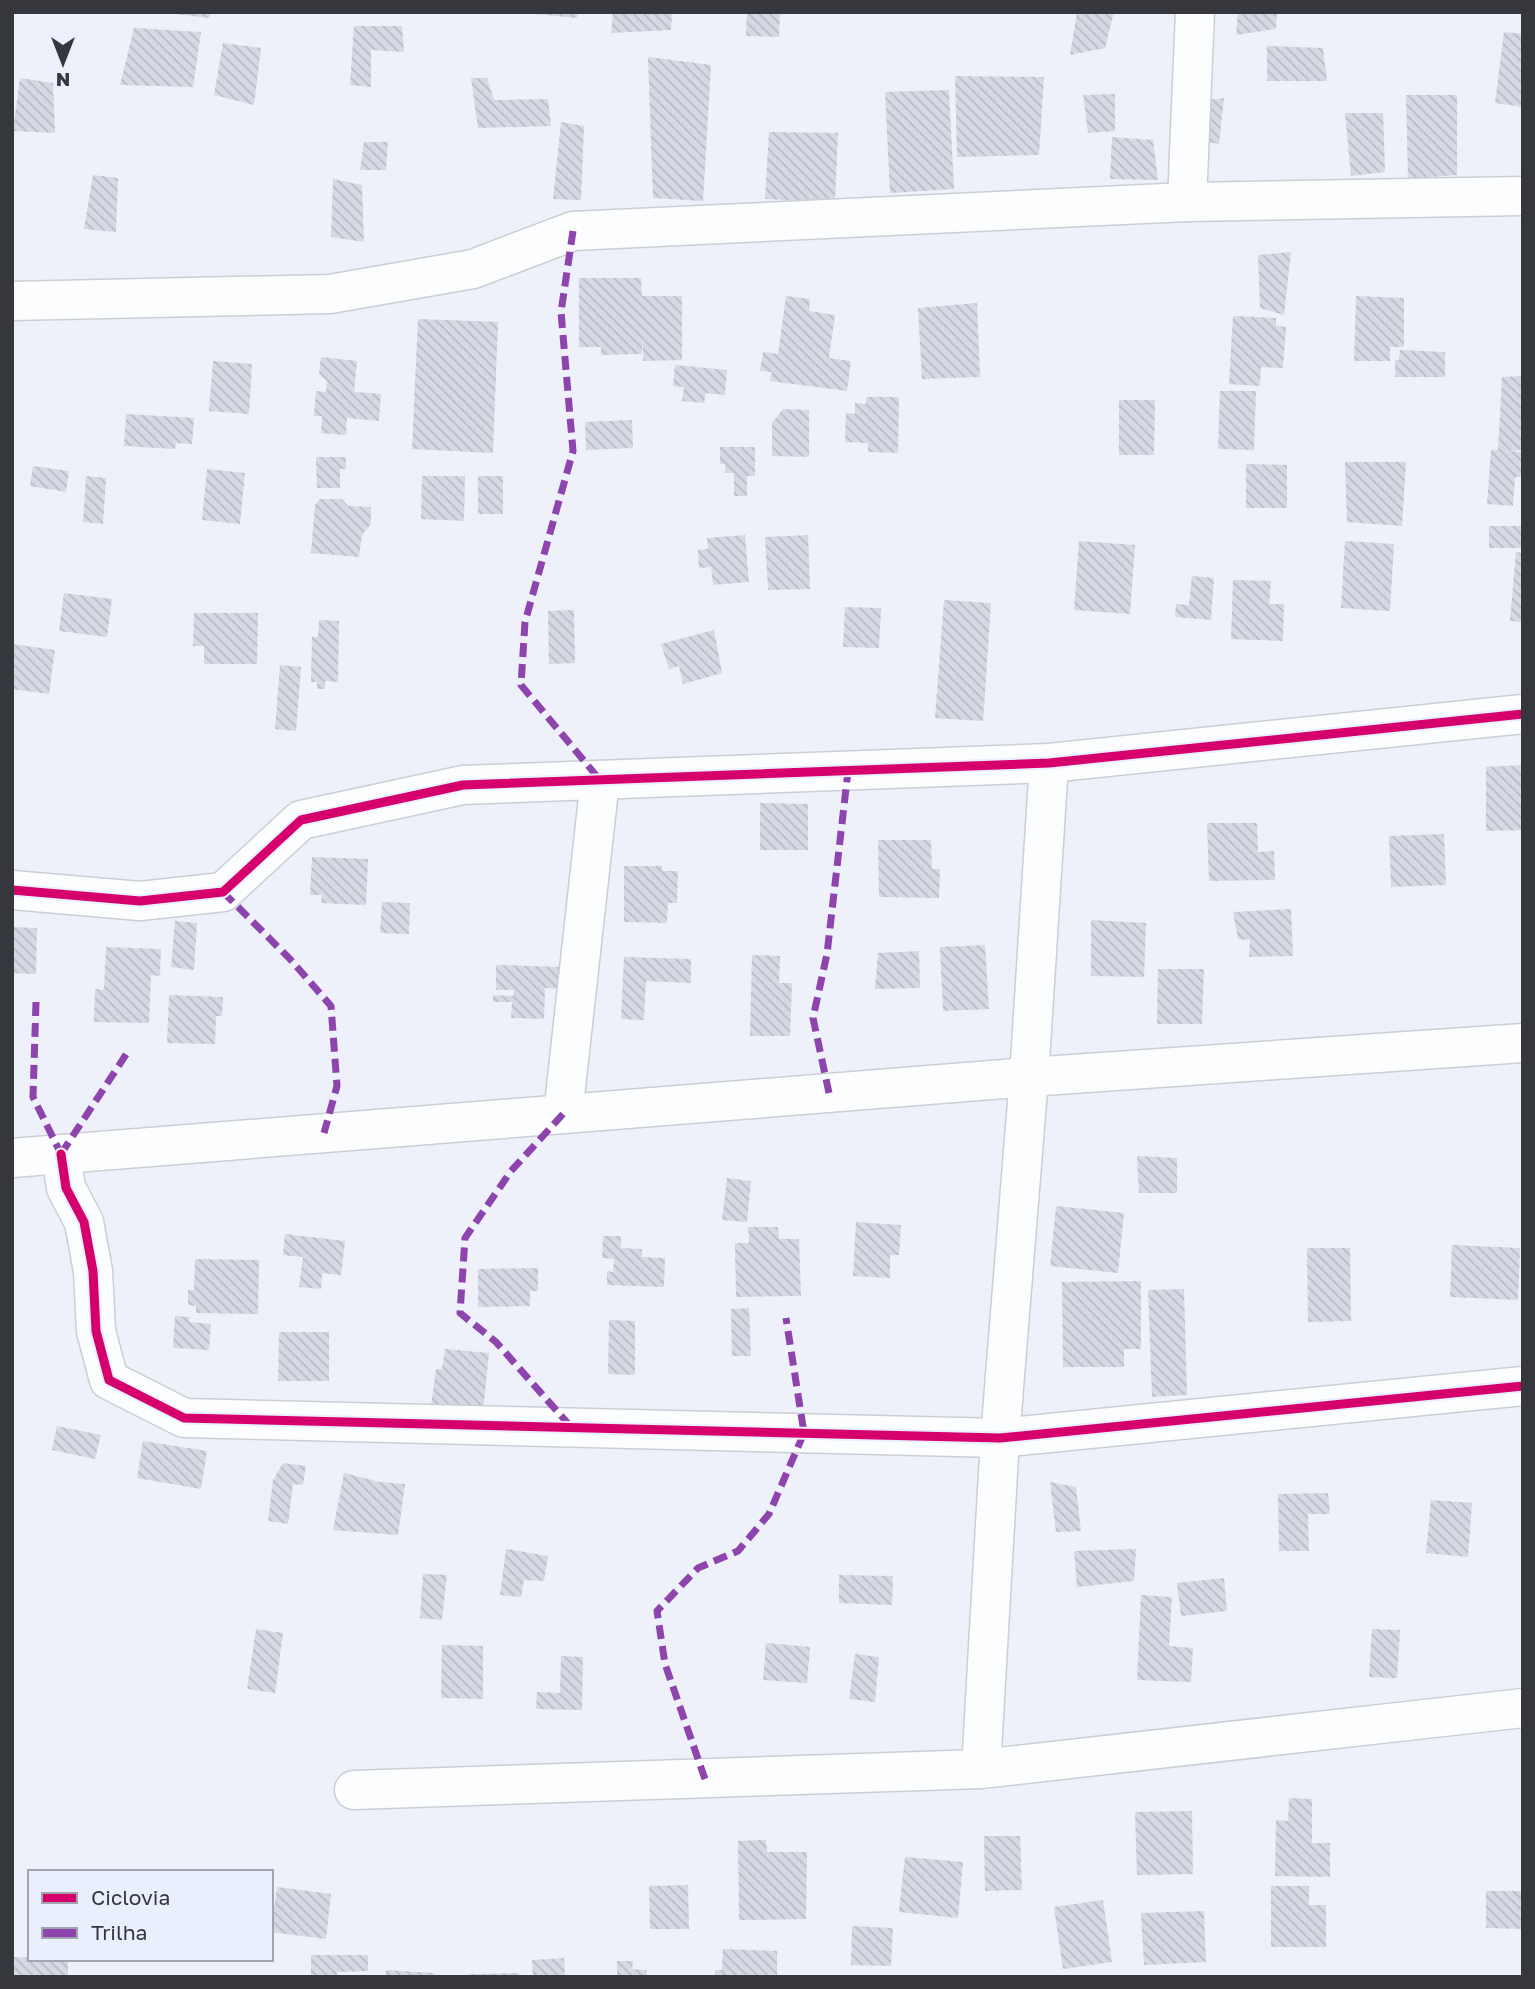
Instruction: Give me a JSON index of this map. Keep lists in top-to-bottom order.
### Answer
{
  "legend": ["Ciclovia", "Trilha"],
  "north": "bottom"
}
